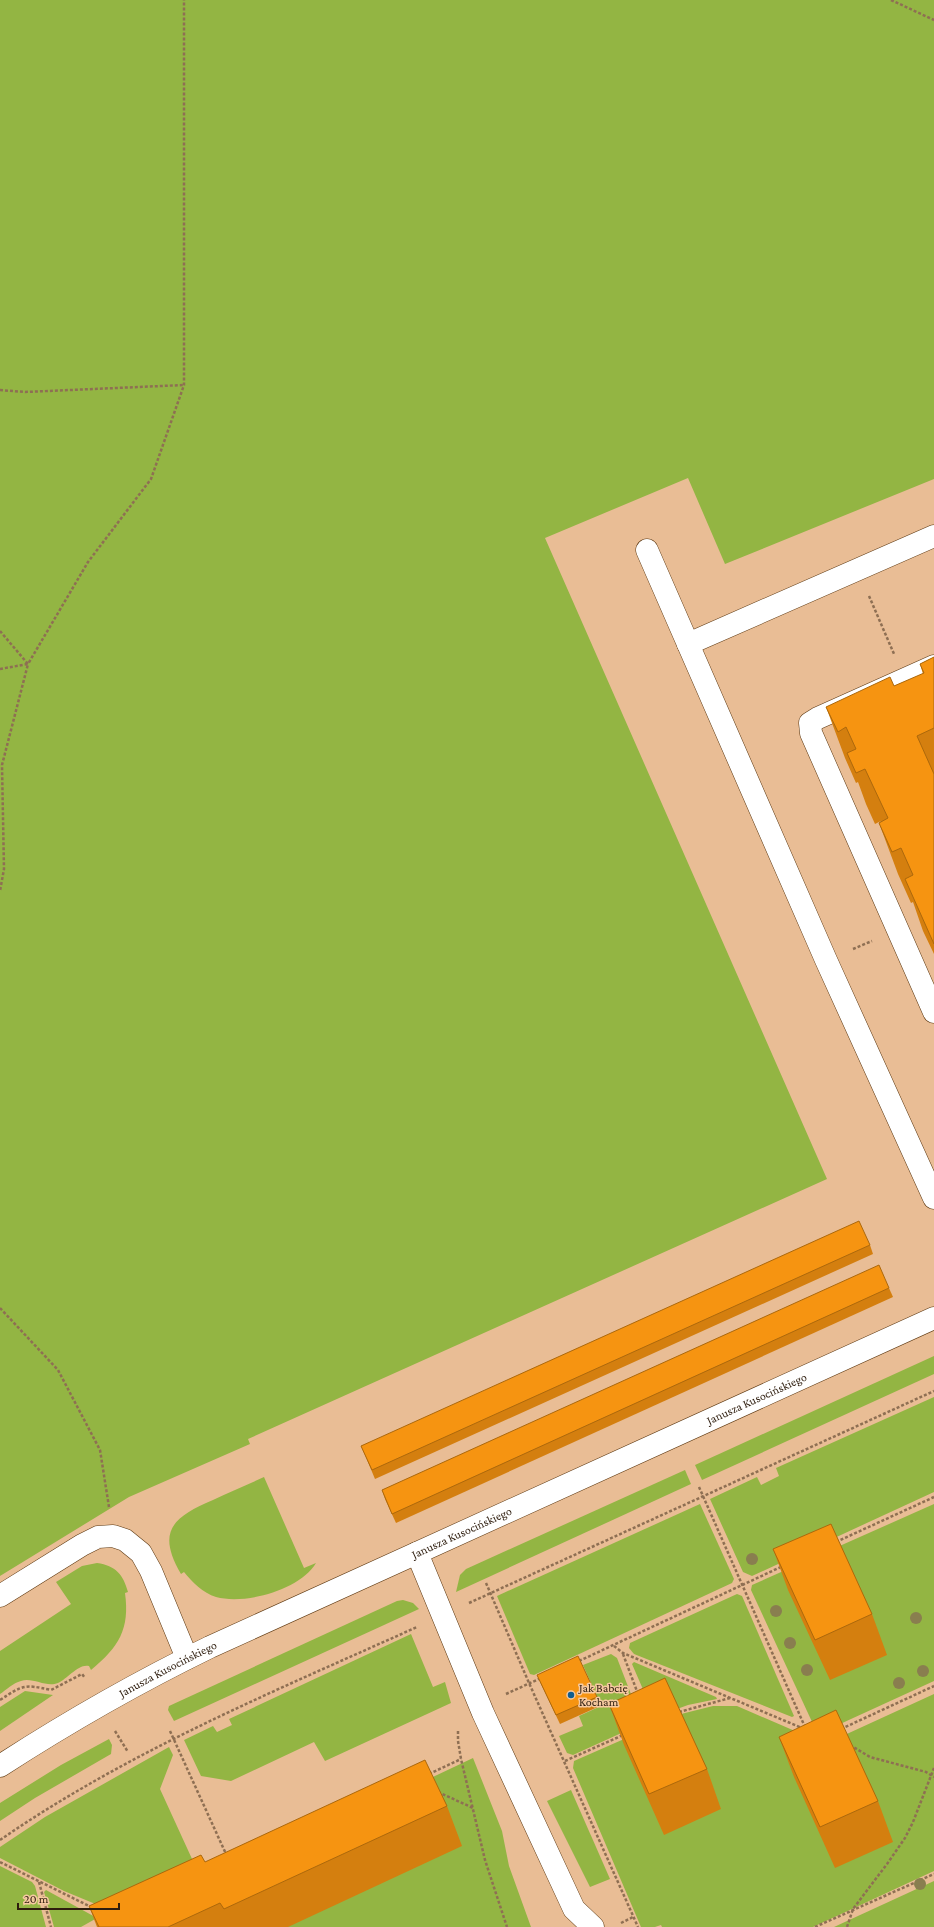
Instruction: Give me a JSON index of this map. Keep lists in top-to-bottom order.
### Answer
{
  "streets": {
    "street": ["Janusza Kusocińskiego"]
  },
  "places": ["Jak Babcię Kocham"],
  "scale_bar": "20 m"
}
